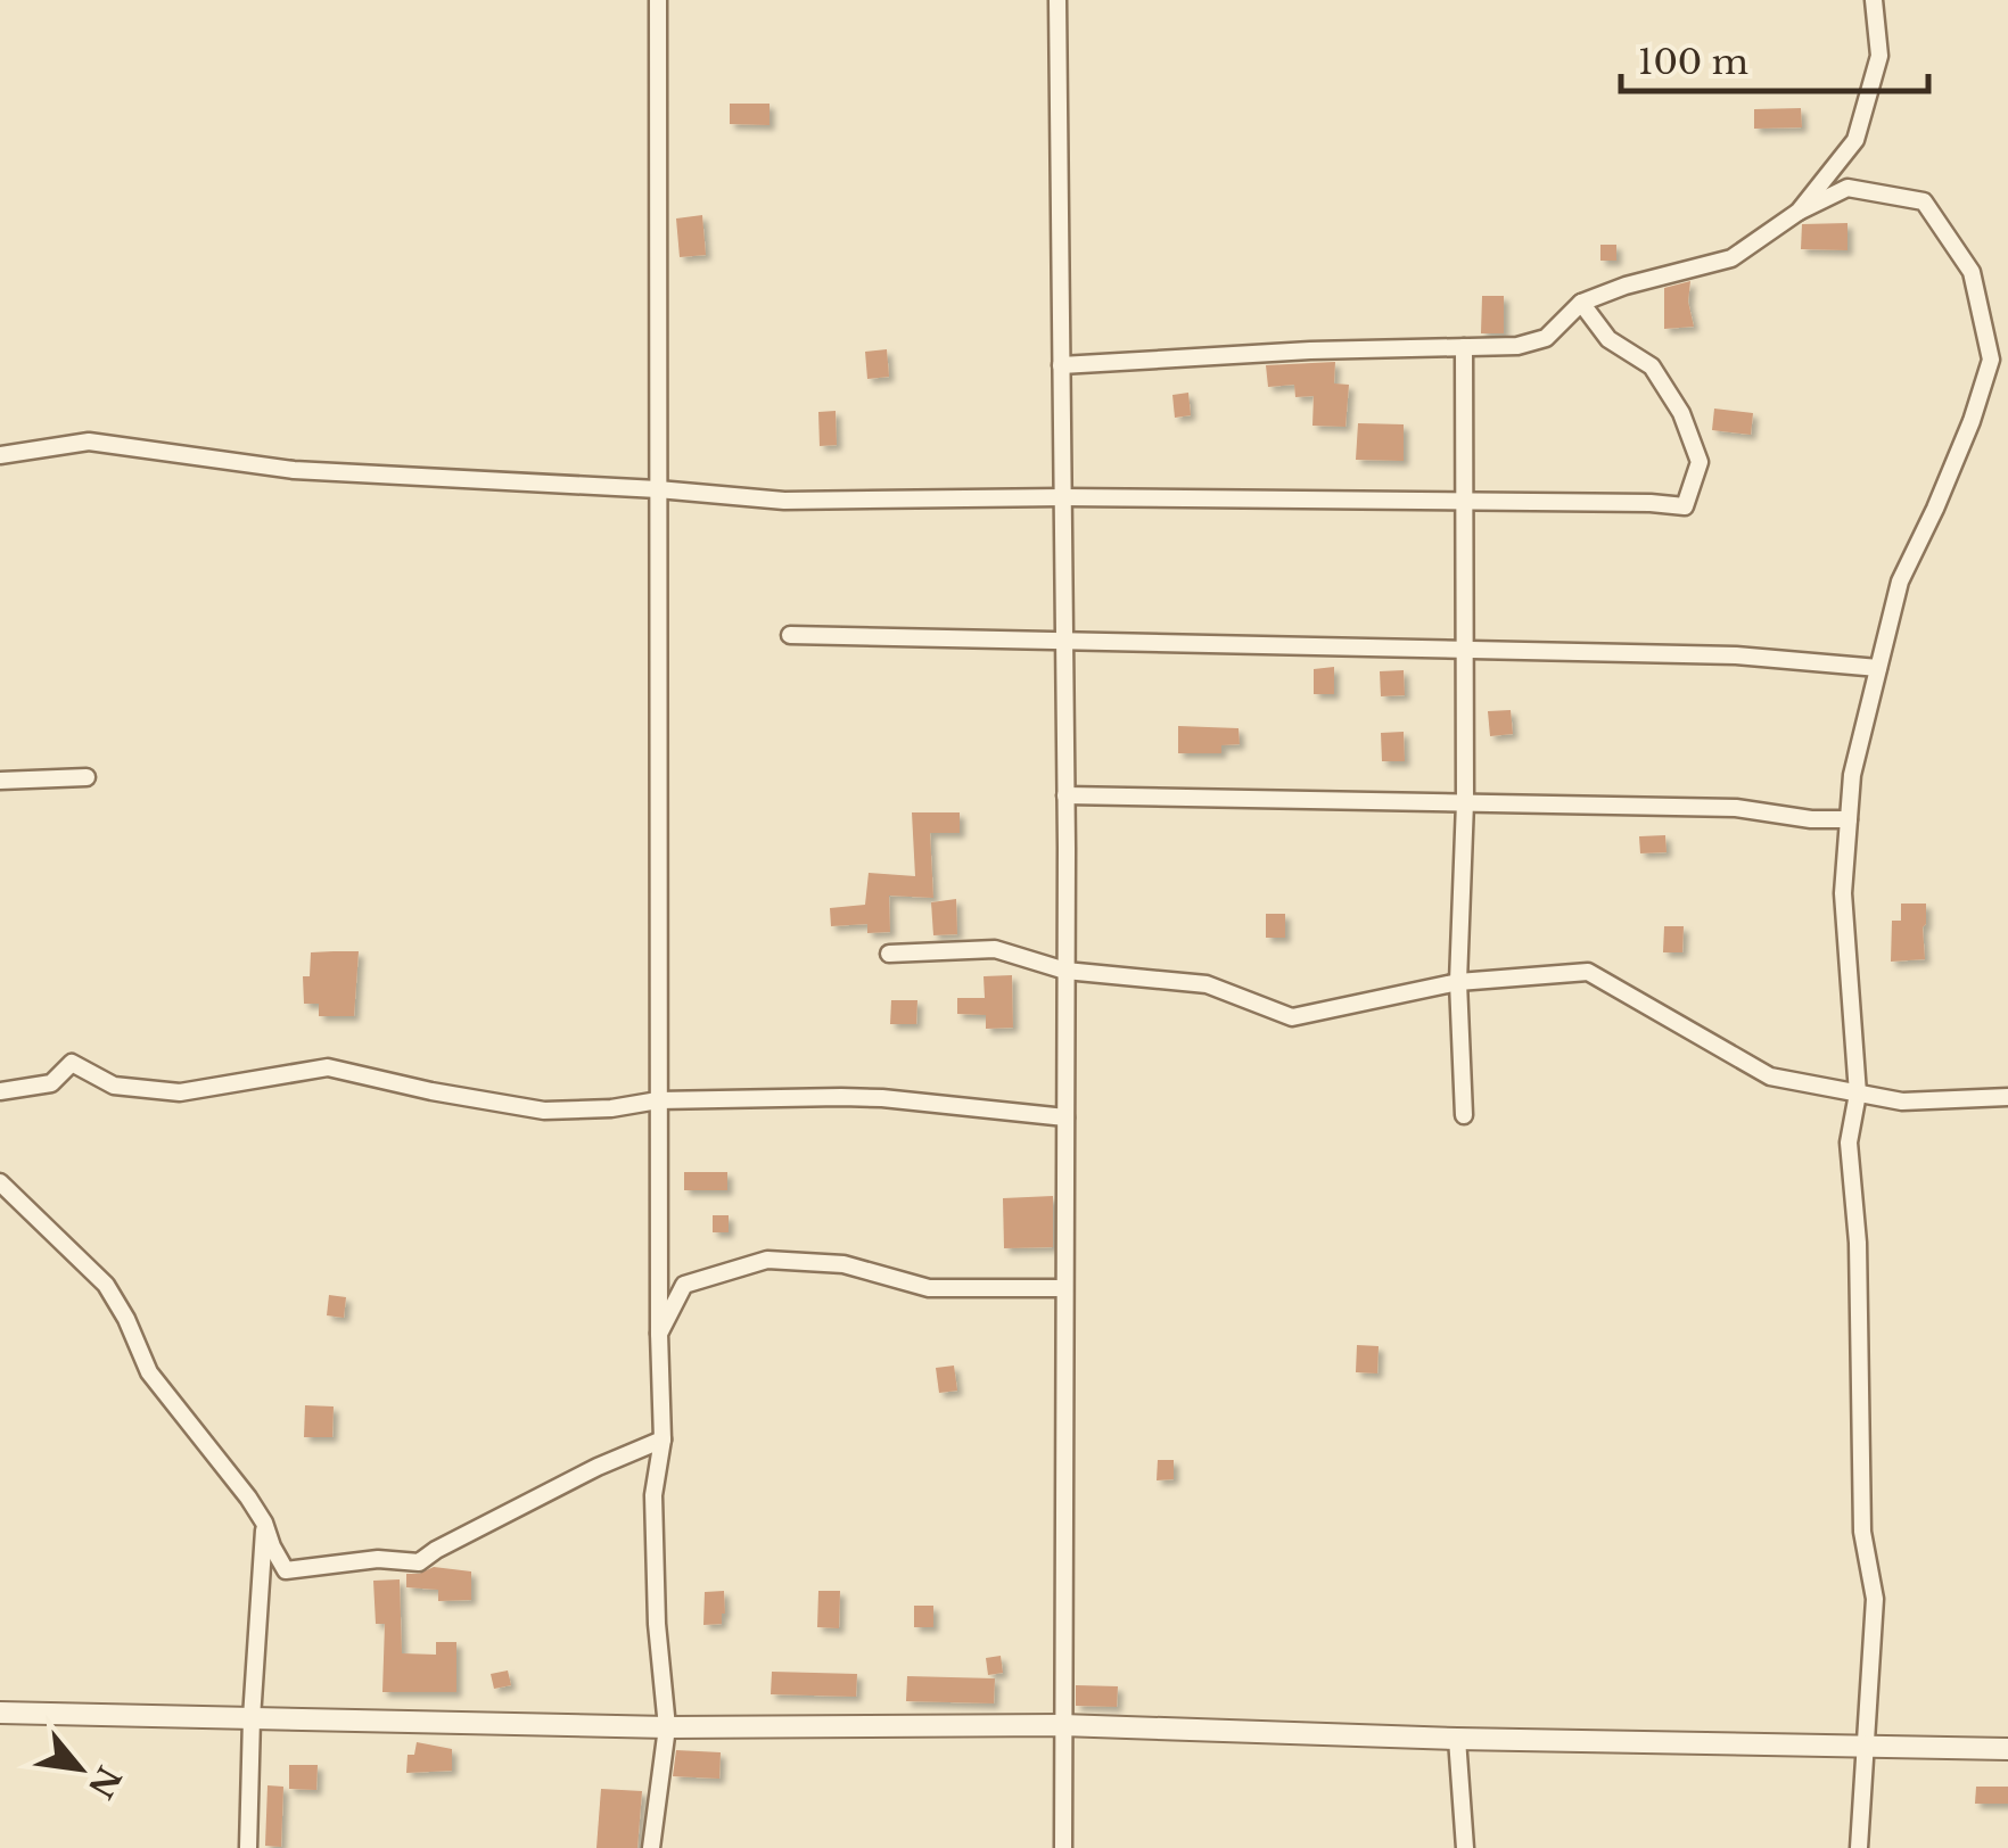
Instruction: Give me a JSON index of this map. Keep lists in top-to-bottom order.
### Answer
{
  "scale_bar": "100 m",
  "north": "bottom right"
}
